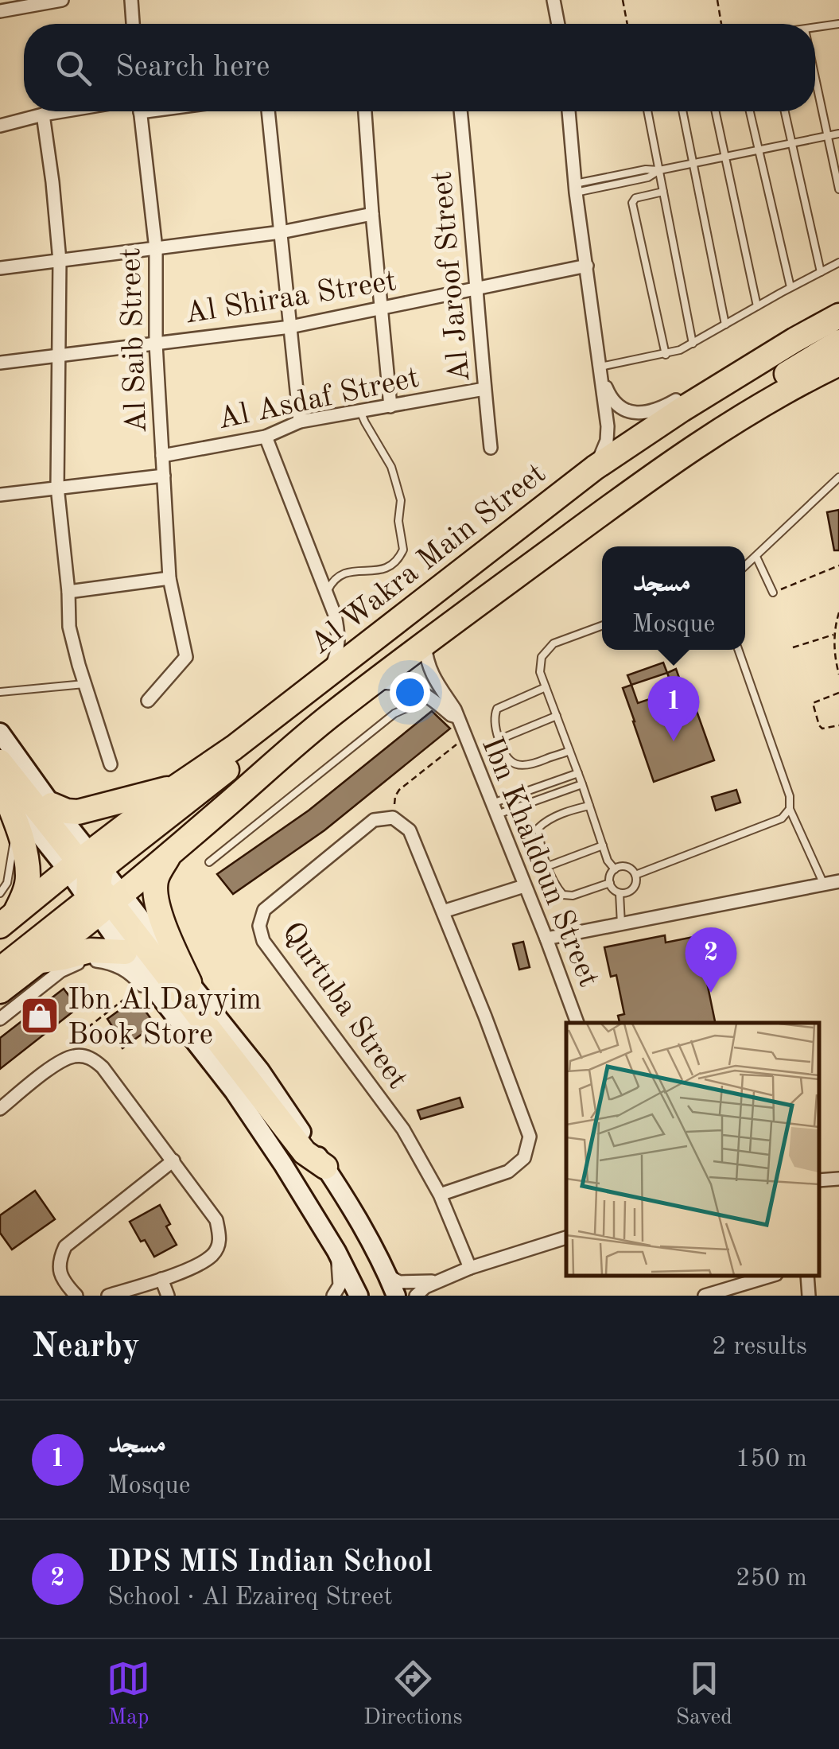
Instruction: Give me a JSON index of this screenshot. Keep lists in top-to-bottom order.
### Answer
{
  "streets": {
    "highway": ["Al Wakra Main Street"],
    "street": [
      "Al Jaroof Street",
      "Al Shiraa Street",
      "Al Saib Street",
      "Al Asdaf Street",
      "Ibn Khaldoun Street",
      "Qurtuba Street"
    ]
  },
  "crossings": [
    ["Al Jaroof Street", "Al Shiraa Street"],
    ["Al Jaroof Street", "Al Asdaf Street"],
    ["Al Shiraa Street", "Al Saib Street"],
    ["Al Saib Street", "Al Asdaf Street"]
  ],
  "places": {
    "shop": ["Ibn Al Dayyim Book Store"]
  },
  "page": {
    "search": "Search here",
    "popup": ["مسجد", "Mosque"],
    "pins": ["1", "2"],
    "heading": ["Nearby", "2 results"],
    "list": [
      {
        "mark": "1",
        "name": "مسجد",
        "note": "Mosque",
        "value": "150 m"
      },
      {
        "mark": "2",
        "name": "DPS MIS Indian School",
        "note": "School · Al Ezaireq Street",
        "value": "250 m"
      }
    ],
    "nav": ["Map", "Directions", "Saved"]
  }
}
